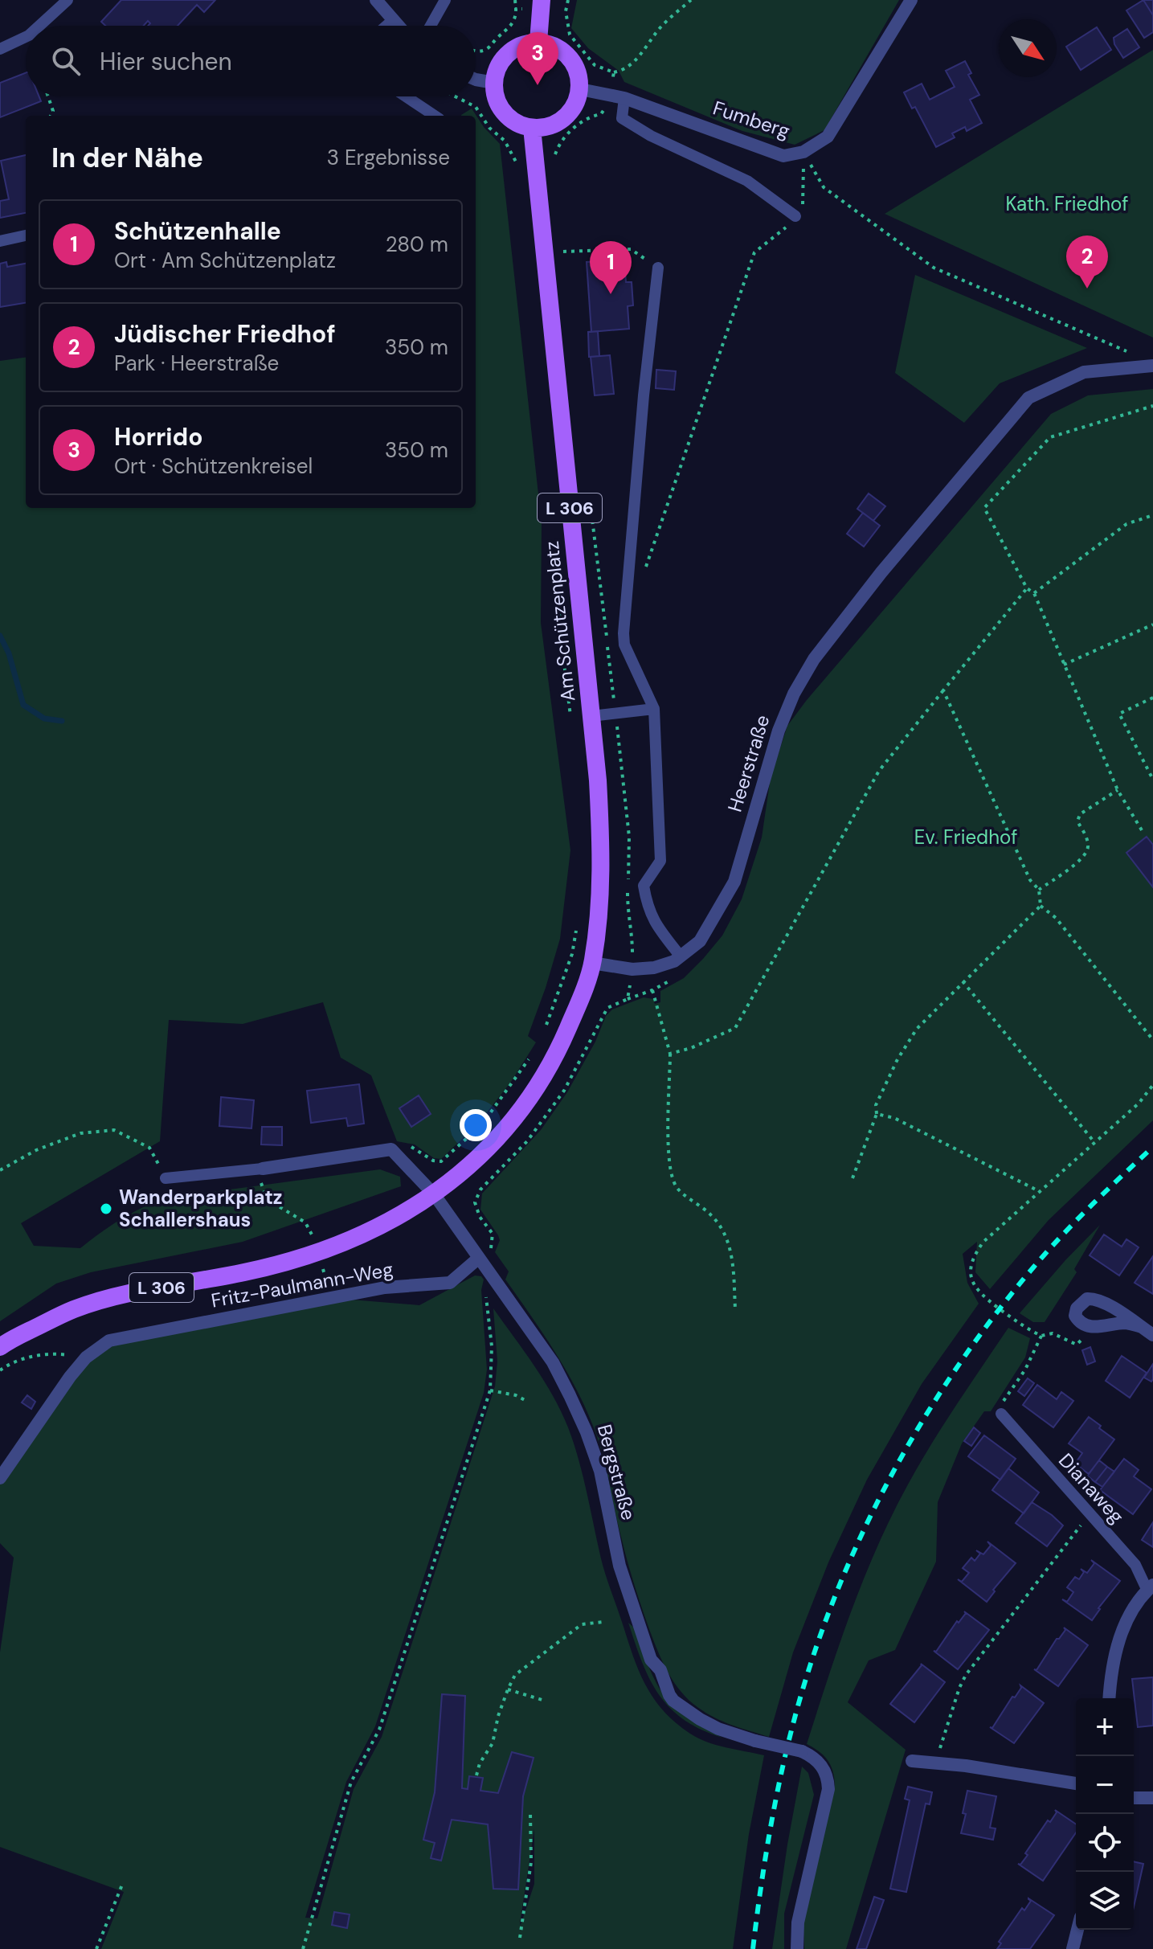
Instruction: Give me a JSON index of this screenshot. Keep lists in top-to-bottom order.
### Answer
{
  "streets": {
    "main road": ["L 306", "Am Schützenplatz"],
    "street": [
      "Fumberg",
      "Heerstraße",
      "Fritz-Paulmann-Weg",
      "Bergstraße"
    ],
    "lane": ["Dianaweg"]
  },
  "crossings": [
    ["Fumberg", "L 306"],
    ["L 306", "Am Schützenplatz"],
    ["L 306", "Heerstraße"],
    ["L 306", "Bergstraße"],
    ["Am Schützenplatz", "Heerstraße"],
    ["Fritz-Paulmann-Weg", "Bergstraße"]
  ],
  "parks": ["Kath. Friedhof", "Ev. Friedhof"],
  "places": ["Wanderparkplatz Schallershaus"],
  "north": "bottom right",
  "page": {
    "search": "Hier suchen",
    "pins": ["3", "2", "1"],
    "heading": ["In der Nähe", "3 Ergebnisse"],
    "list": [
      {
        "mark": "1",
        "name": "Schützenhalle",
        "note": "Ort · Am Schützenplatz",
        "value": "280 m"
      },
      {
        "mark": "2",
        "name": "Jüdischer Friedhof",
        "note": "Park · Heerstraße",
        "value": "350 m"
      },
      {
        "mark": "3",
        "name": "Horrido",
        "note": "Ort · Schützenkreisel",
        "value": "350 m"
      }
    ],
    "map_buttons": ["+", "−"]
  }
}
